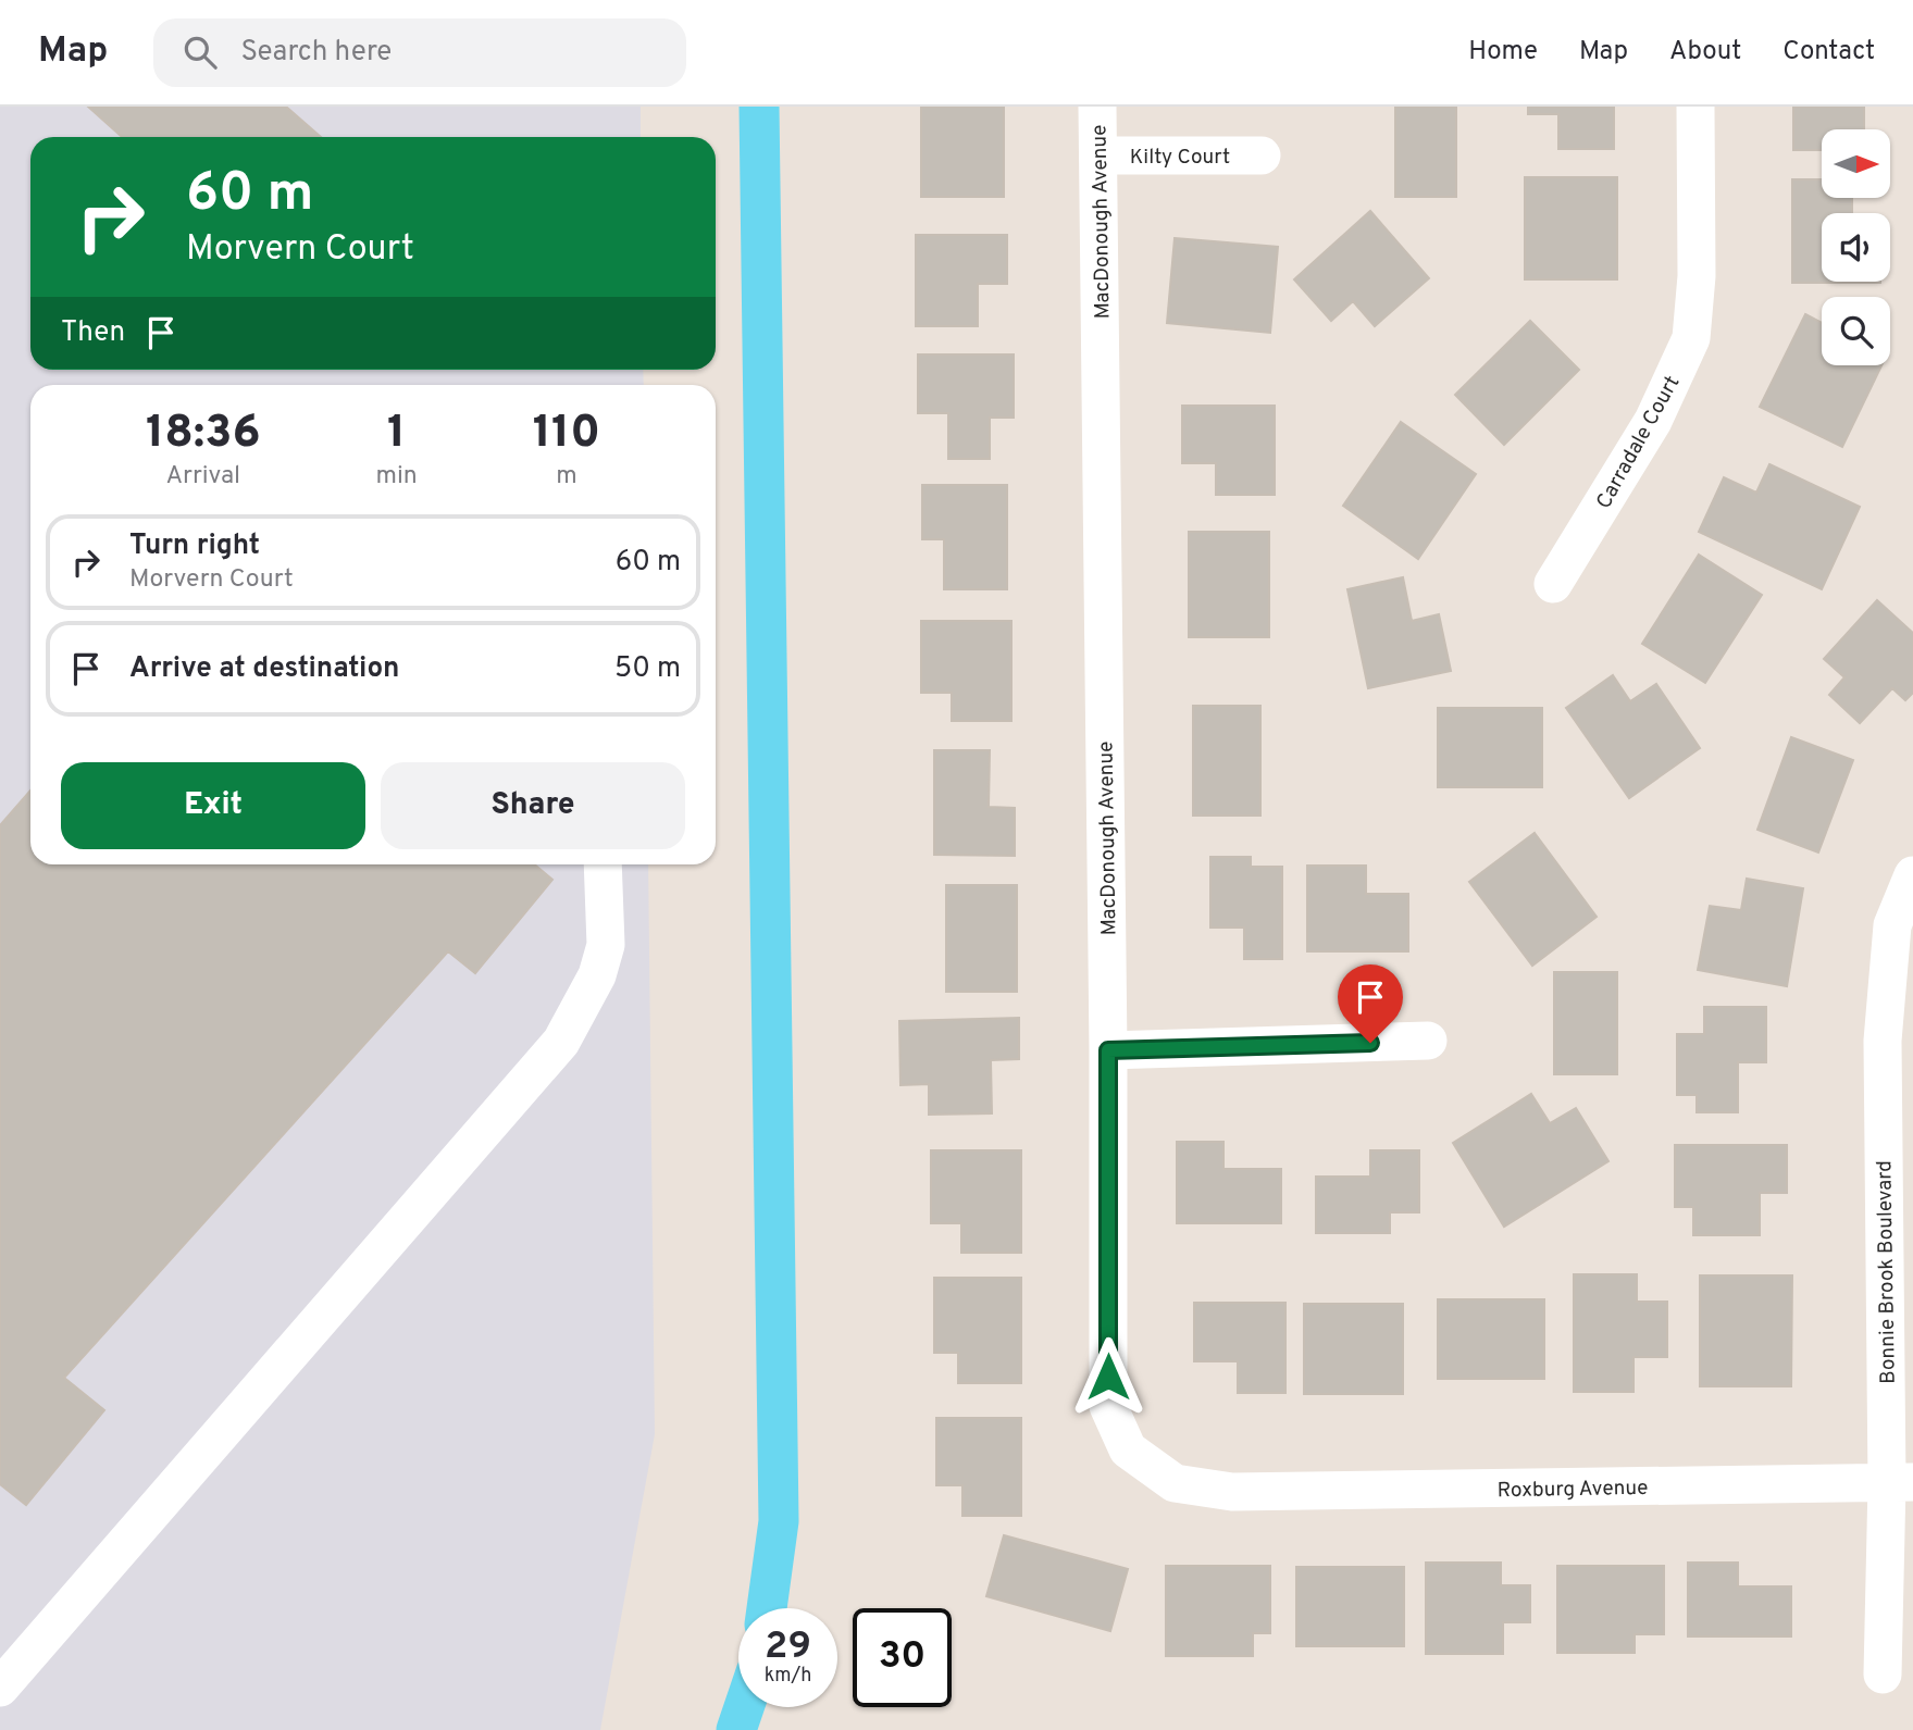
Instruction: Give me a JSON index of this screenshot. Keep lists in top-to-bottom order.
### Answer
{
  "streets": {
    "street": [
      "Kilty Court",
      "MacDonough Avenue",
      "Carradale Court",
      "Bonnie Brook Boulevard",
      "Roxburg Avenue"
    ]
  },
  "crossings": [
    ["Kilty Court", "MacDonough Avenue"],
    ["MacDonough Avenue", "Roxburg Avenue"],
    ["Bonnie Brook Boulevard", "Roxburg Avenue"]
  ],
  "north": "right",
  "page": {
    "header": "Map",
    "search": "Search here",
    "nav": [
      "Home",
      "Map",
      "About",
      "Contact"
    ],
    "turn": ["60 m", "Morvern Court"],
    "then": "Then",
    "eta": [
      "18:36",
      "Arrival",
      "1",
      "min",
      "110",
      "m"
    ],
    "list": [
      {
        "name": "Turn right",
        "note": "Morvern Court",
        "value": "60 m"
      },
      {
        "name": "Arrive at destination",
        "value": "50 m"
      }
    ],
    "buttons": ["Exit", "Share"],
    "speed": "29 km/h",
    "limit": "30"
  }
}
